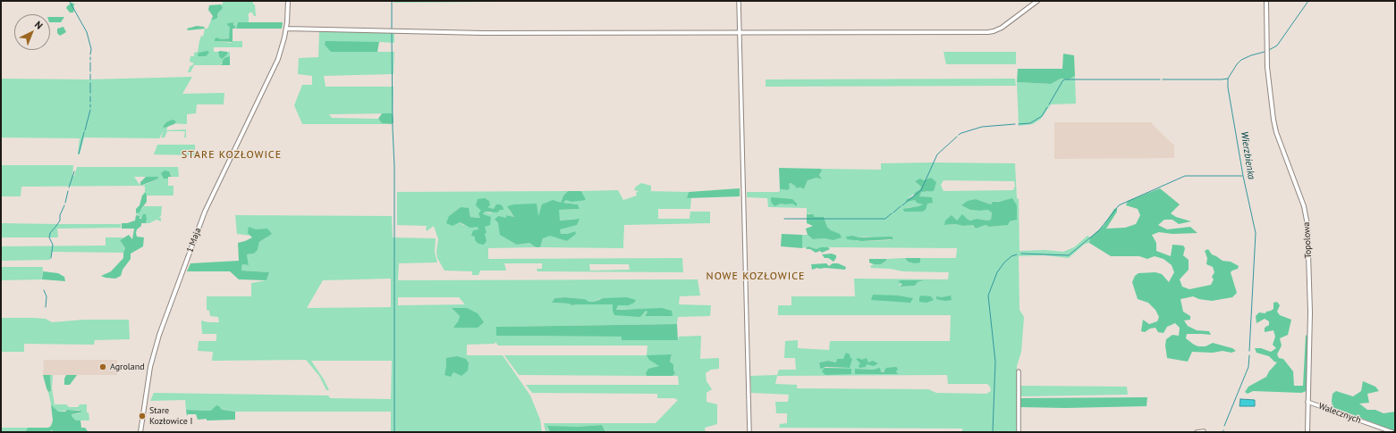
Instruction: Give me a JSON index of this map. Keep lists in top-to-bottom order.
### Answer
{
  "streets": {
    "street": ["1 Maja", "Topolowa", "Walecznych"]
  },
  "crossings": [
    ["Topolowa", "Walecznych"]
  ],
  "districts": ["STARE KOZŁOWICE", "NOWE KOZŁOWICE"],
  "water": ["Wierzbienka"],
  "places": ["Agroland", "Stare Kozłowice I"],
  "north": "top right"
}
